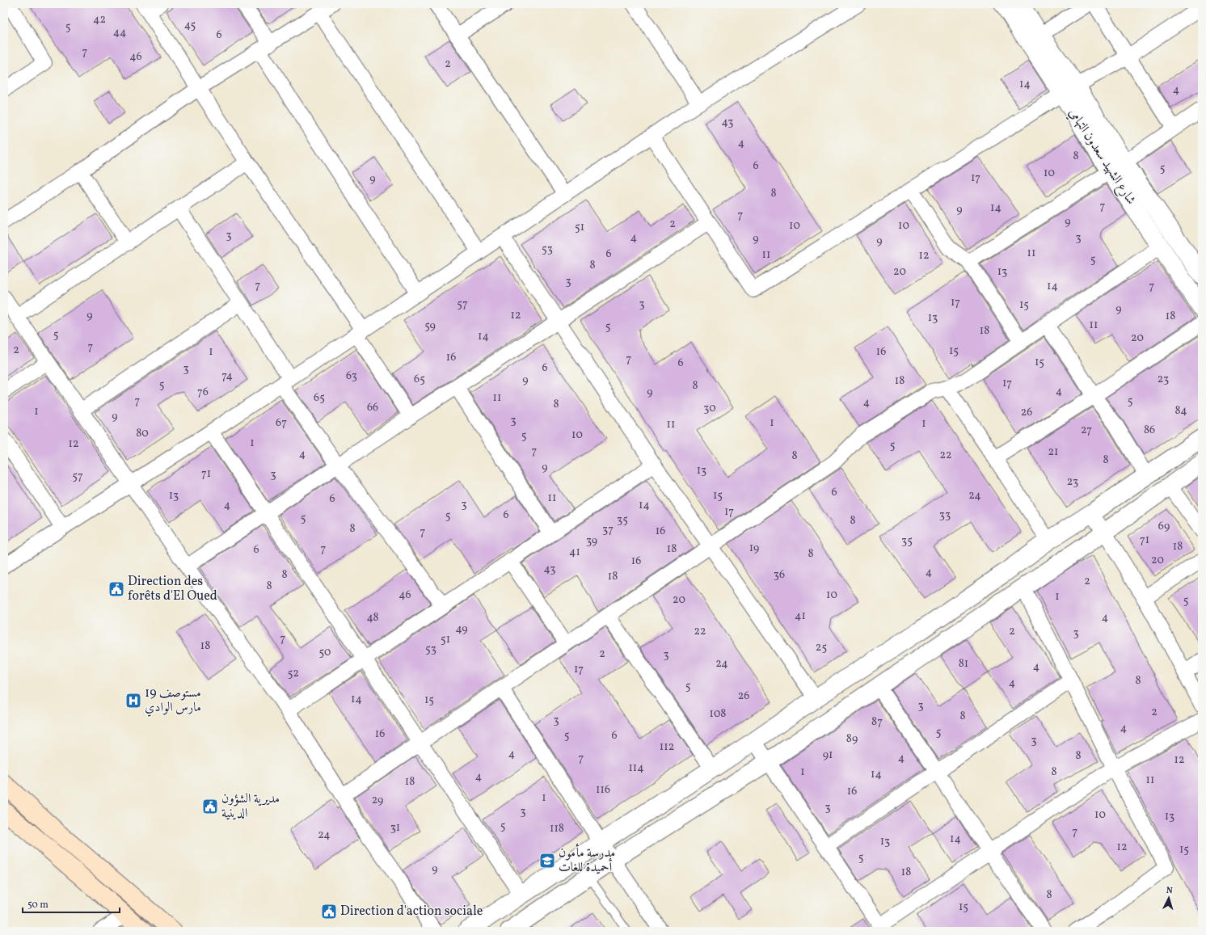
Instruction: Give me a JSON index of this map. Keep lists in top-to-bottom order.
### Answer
{
  "streets": {
    "street": ["شارع الشهيد سعدون التهامي"]
  },
  "places": {
    "public building": ["Direction des forêts d'El Oued", "مديرية الشؤون الدينية", "Direction d'action sociale"],
    "hospital": ["مستوصف 19 مارس الوادي"],
    "school or university": ["مدرسة مأمون أحميدة للغات"]
  },
  "house_numbers": [
    "42",
    "45",
    "5",
    "44",
    "6",
    "7",
    "46",
    "2",
    "14",
    "4",
    "43",
    "4",
    "8",
    "6",
    "5",
    "10",
    "17",
    "9",
    "8",
    "7",
    "14",
    "9",
    "7",
    "9",
    "2",
    "10",
    "10",
    "51",
    "3",
    "4",
    "3",
    "9",
    "9",
    "53",
    "11",
    "6",
    "11",
    "12",
    "5",
    "8",
    "20",
    "13",
    "3",
    "7",
    "14",
    "7",
    "17",
    "57",
    "3",
    "15",
    "9",
    "9",
    "12",
    "18",
    "13",
    "11",
    "59",
    "5",
    "18",
    "5",
    "14",
    "20",
    "7",
    "2",
    "15",
    "1",
    "16",
    "16",
    "7",
    "15",
    "6",
    "6",
    "3",
    "74",
    "63",
    "65",
    "23",
    "9",
    "18",
    "17",
    "5",
    "8",
    "4",
    "76",
    "9",
    "65",
    "11",
    "7",
    "5",
    "4",
    "8",
    "66",
    "30",
    "84",
    "1",
    "26",
    "9",
    "3",
    "67",
    "1",
    "1",
    "11",
    "27",
    "86",
    "80",
    "10",
    "5",
    "1",
    "12",
    "5",
    "7",
    "21",
    "4",
    "22",
    "8",
    "8",
    "9",
    "13",
    "71",
    "3",
    "57",
    "23",
    "6",
    "13",
    "15",
    "24",
    "11",
    "6",
    "3",
    "4",
    "14",
    "17",
    "6",
    "33",
    "5",
    "5",
    "35",
    "8",
    "69",
    "8",
    "37",
    "16",
    "7",
    "71",
    "39",
    "35",
    "18",
    "19",
    "7",
    "18",
    "6",
    "41",
    "8",
    "20",
    "16",
    "43",
    "4",
    "8",
    "36",
    "18",
    "2",
    "8",
    "46",
    "10",
    "1",
    "20",
    "5",
    "41",
    "48",
    "4",
    "49",
    "22",
    "2",
    "3",
    "7",
    "51",
    "18",
    "25",
    "53",
    "50",
    "2",
    "3",
    "24",
    "81",
    "4",
    "17",
    "52",
    "8",
    "4",
    "5",
    "26",
    "14",
    "15",
    "3",
    "2",
    "108",
    "8",
    "3",
    "87",
    "4",
    "5",
    "16",
    "5",
    "6",
    "89",
    "3",
    "112",
    "4",
    "91",
    "8",
    "7",
    "4",
    "12",
    "114",
    "1",
    "8",
    "14",
    "4",
    "11",
    "18",
    "116",
    "16",
    "1",
    "29",
    "3",
    "3",
    "10",
    "13",
    "5",
    "31",
    "118",
    "7",
    "24",
    "14",
    "13",
    "12",
    "15",
    "5",
    "9",
    "18",
    "8",
    "15"
  ],
  "scale_bar": "50 m",
  "north": "top"
}
